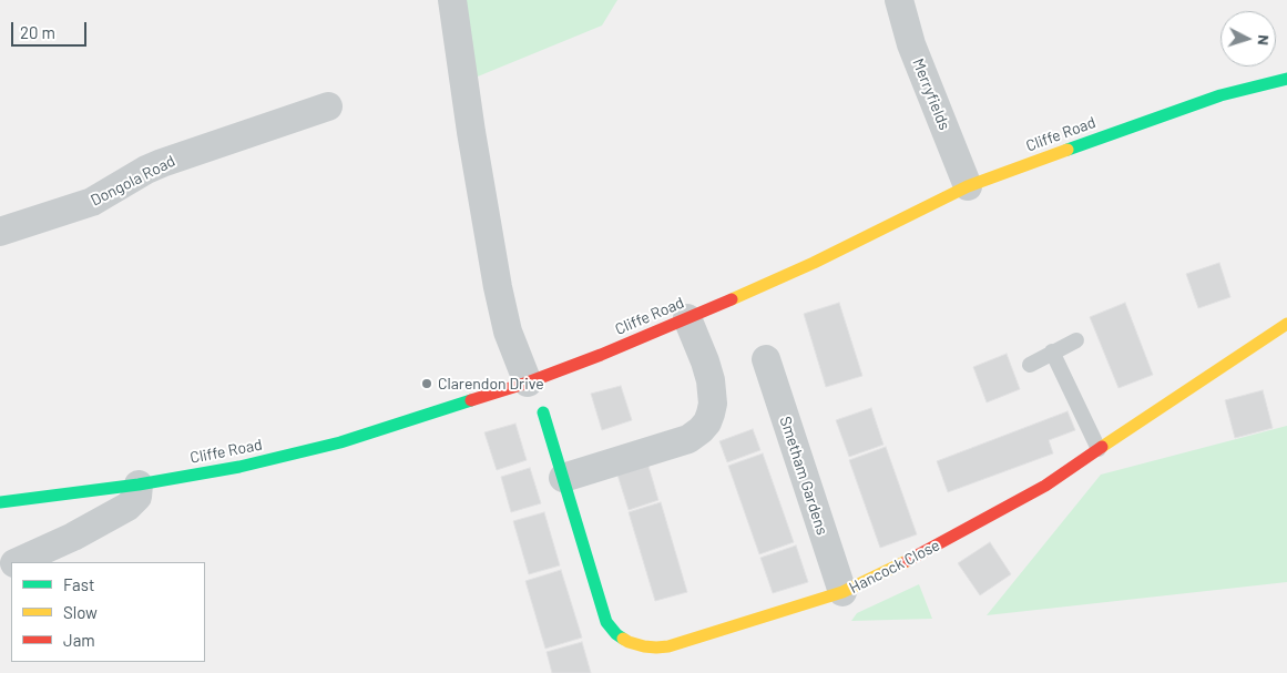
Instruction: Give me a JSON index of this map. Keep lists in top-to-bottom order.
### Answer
{
  "streets": {
    "street": [
      "Merryfields",
      "Cliffe Road",
      "Dongola Road",
      "Smetham Gardens",
      "Hancock Close"
    ]
  },
  "crossings": [
    ["Merryfields", "Cliffe Road"],
    ["Smetham Gardens", "Hancock Close"]
  ],
  "places": ["Clarendon Drive"],
  "legend": ["Fast", "Slow", "Jam"],
  "scale_bar": "20 m",
  "north": "right"
}
